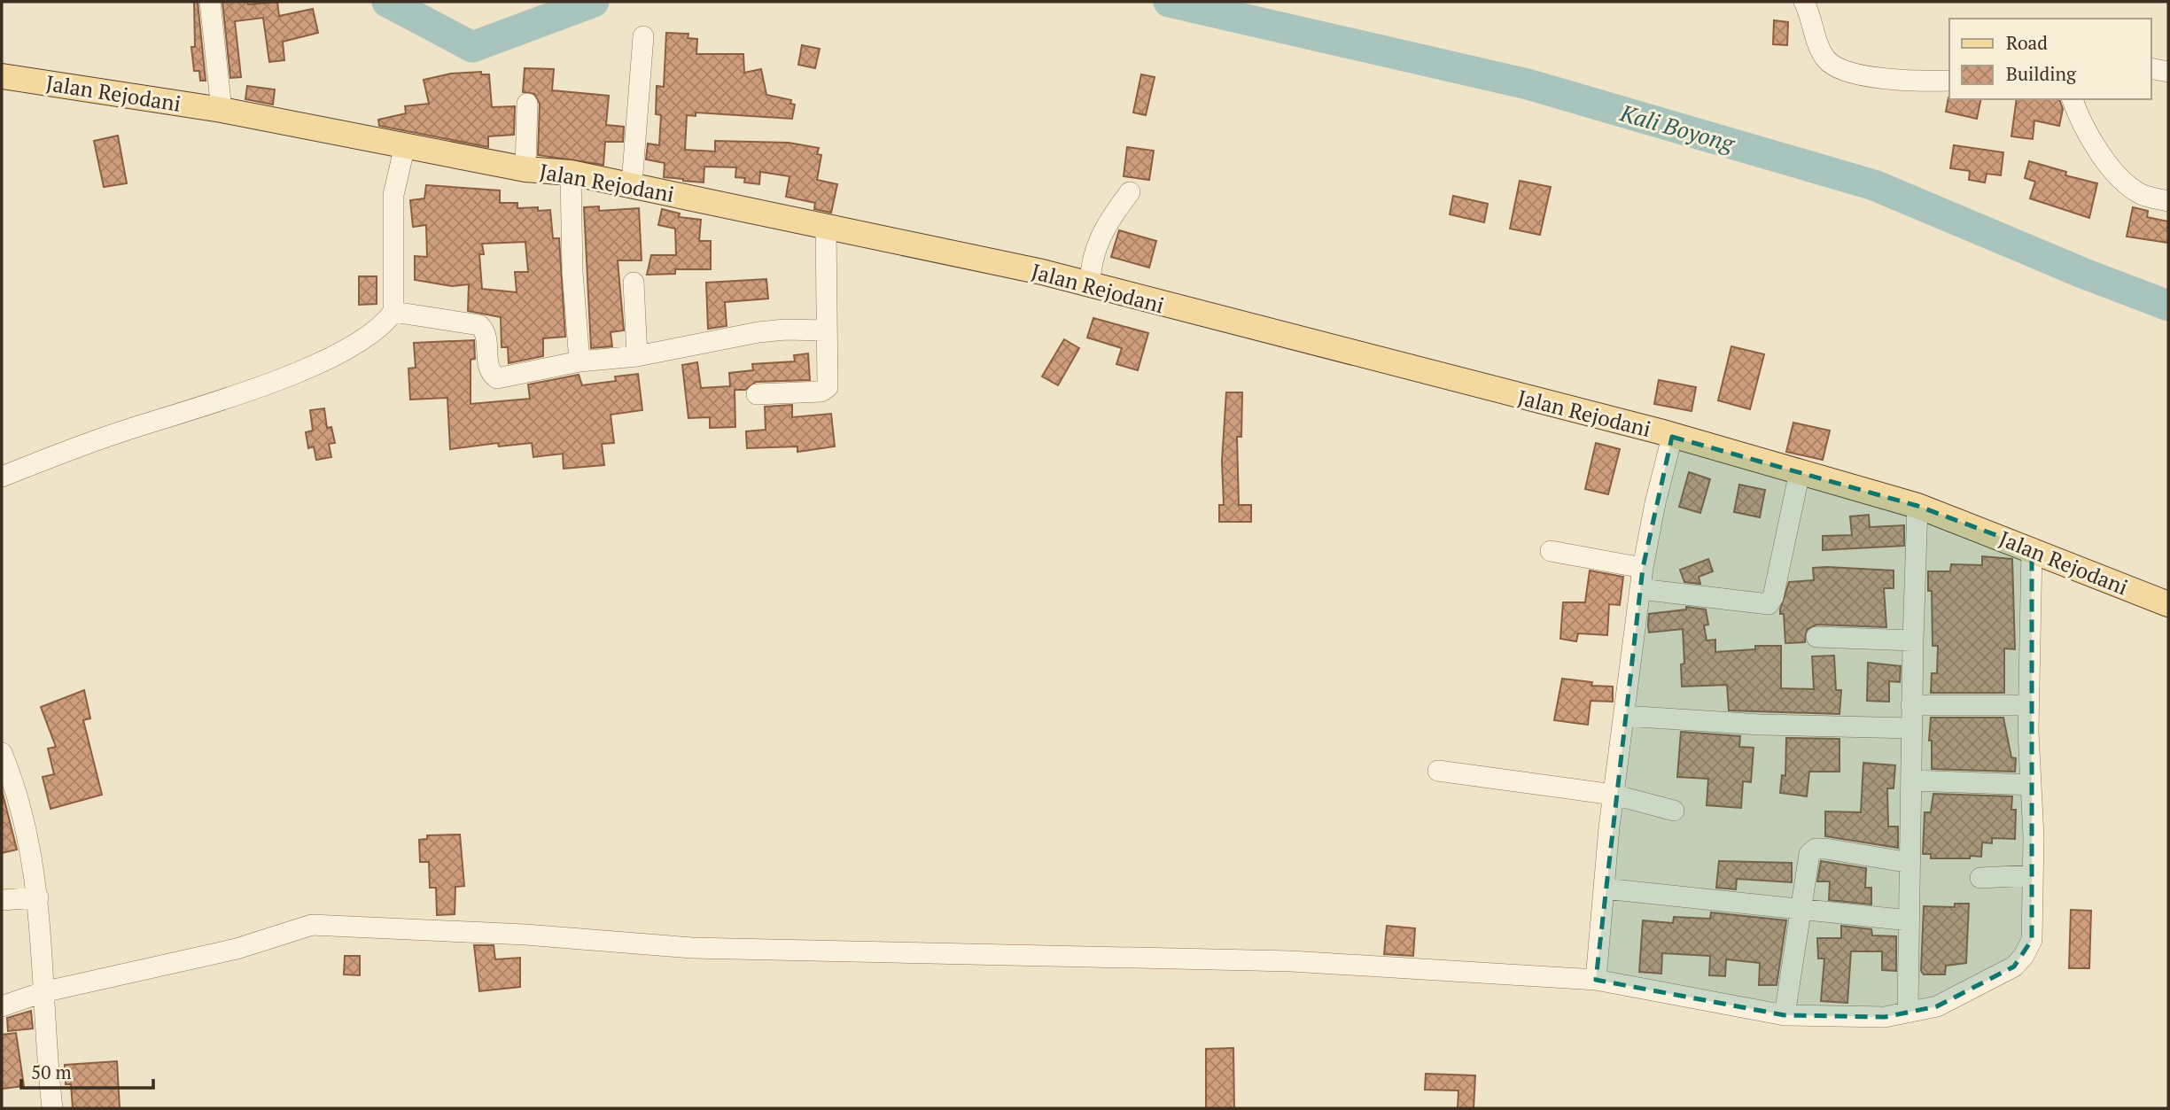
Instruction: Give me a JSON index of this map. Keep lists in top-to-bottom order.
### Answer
{
  "streets": {
    "main road": ["Jalan Rejodani"]
  },
  "water": ["Kali Boyong"],
  "legend": ["Road", "Building"],
  "scale_bar": "50 m"
}
